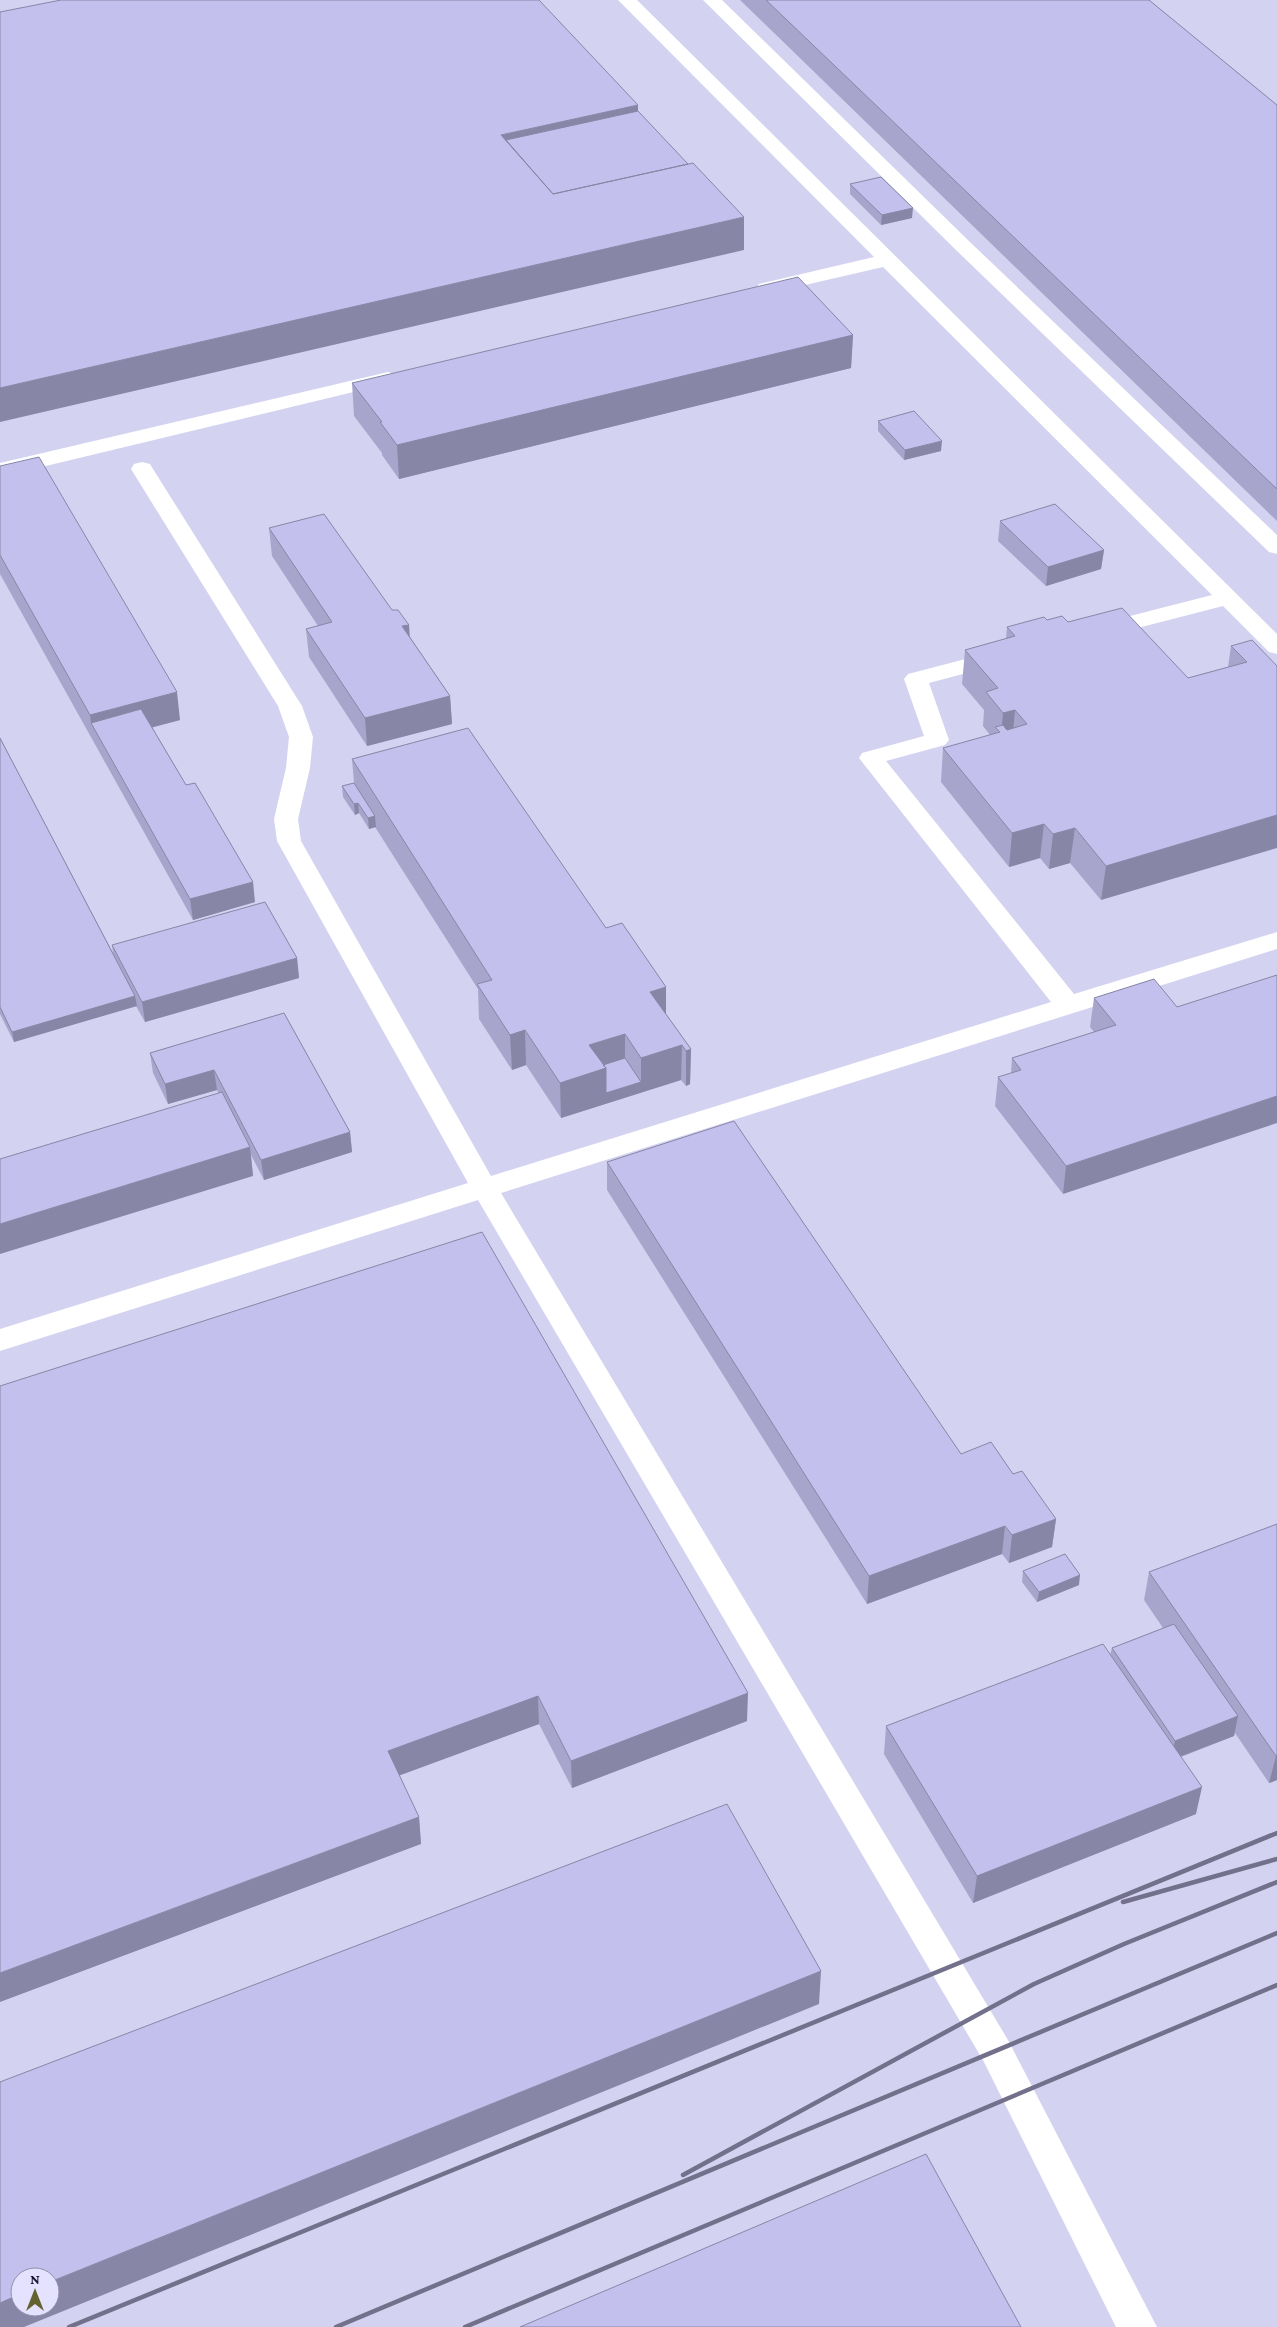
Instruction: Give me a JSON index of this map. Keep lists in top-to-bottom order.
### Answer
{
  "north": "top"
}
